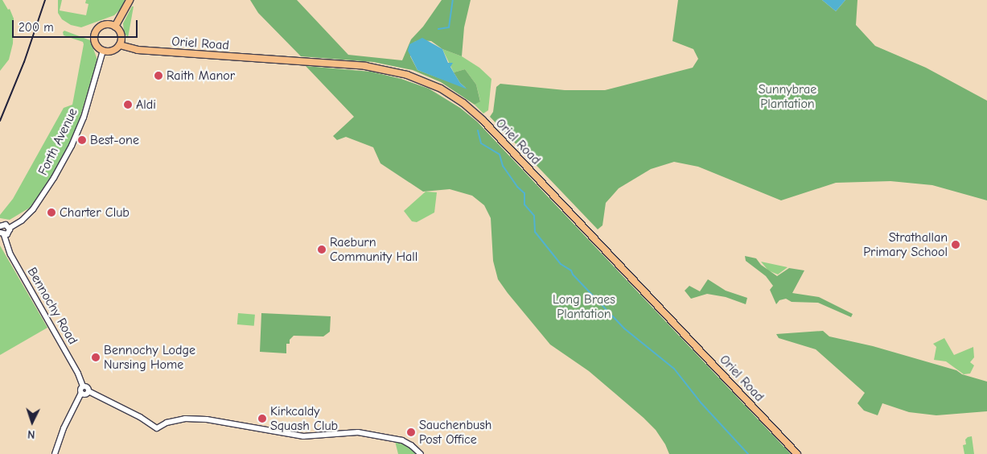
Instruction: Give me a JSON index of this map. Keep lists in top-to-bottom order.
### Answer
{
  "streets": {
    "main road": ["Oriel Road"],
    "street": ["Forth Avenue", "Bennochy Road"]
  },
  "crossings": [
    ["Oriel Road", "Forth Avenue"],
    ["Forth Avenue", "Bennochy Road"]
  ],
  "parks": ["Sunnybrae Plantation", "Long Braes Plantation"],
  "places": [
    "Raith Manor",
    "Aldi",
    "Best-one",
    "Charter Club",
    "Strathallan Primary School",
    "Raeburn Community Hall",
    "Bennochy Lodge Nursing Home",
    "Kirkcaldy Squash Club",
    "Sauchenbush Post Office"
  ],
  "scale_bar": "200 m",
  "north": "bottom"
}
